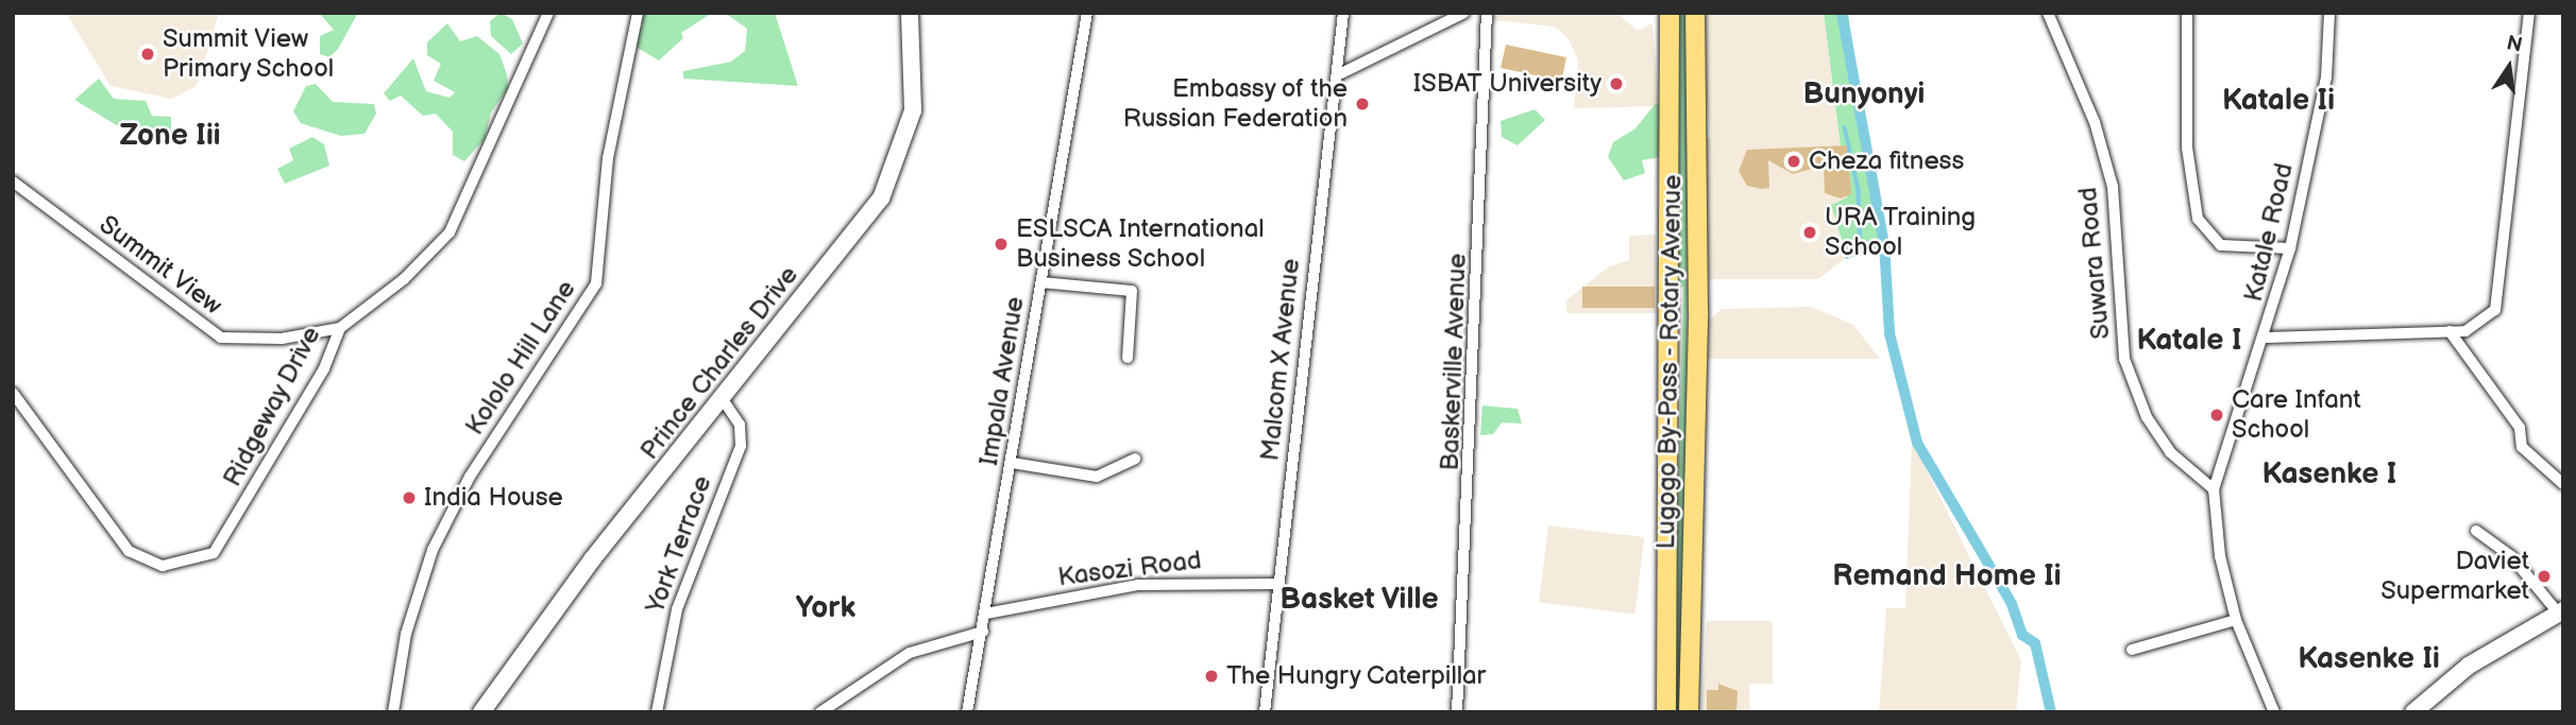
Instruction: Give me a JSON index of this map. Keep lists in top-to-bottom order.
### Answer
{
  "streets": {
    "main road": ["Lugogo By-Pass - Rotary Avenue"],
    "street": [
      "Katale Road",
      "Suwara Road",
      "Summit View",
      "Kololo Hill Lane",
      "Malcom X Avenue",
      "Baskerville Avenue",
      "Prince Charles Drive",
      "Impala Avenue",
      "Ridgeway Drive",
      "York Terrace",
      "Kasozi Road"
    ]
  },
  "crossings": [
    ["Katale Road", "Suwara Road"],
    ["Summit View", "Ridgeway Drive"],
    ["Malcom X Avenue", "Kasozi Road"],
    ["Prince Charles Drive", "York Terrace"],
    ["Impala Avenue", "Kasozi Road"]
  ],
  "districts": [
    "Bunyonyi",
    "Katale Ii",
    "Zone Iii",
    "Katale I",
    "Kasenke I",
    "Remand Home Ii",
    "Basket Ville",
    "York",
    "Kasenke Ii"
  ],
  "places": [
    "Summit View Primary School",
    "ISBAT University",
    "Embassy of the Russian Federation",
    "Cheza fitness",
    "URA Training School",
    "ESLSCA International Business School",
    "Care Infant School",
    "India House",
    "Daviet Supermarket",
    "The Hungry Caterpillar"
  ],
  "north": "top"
}
